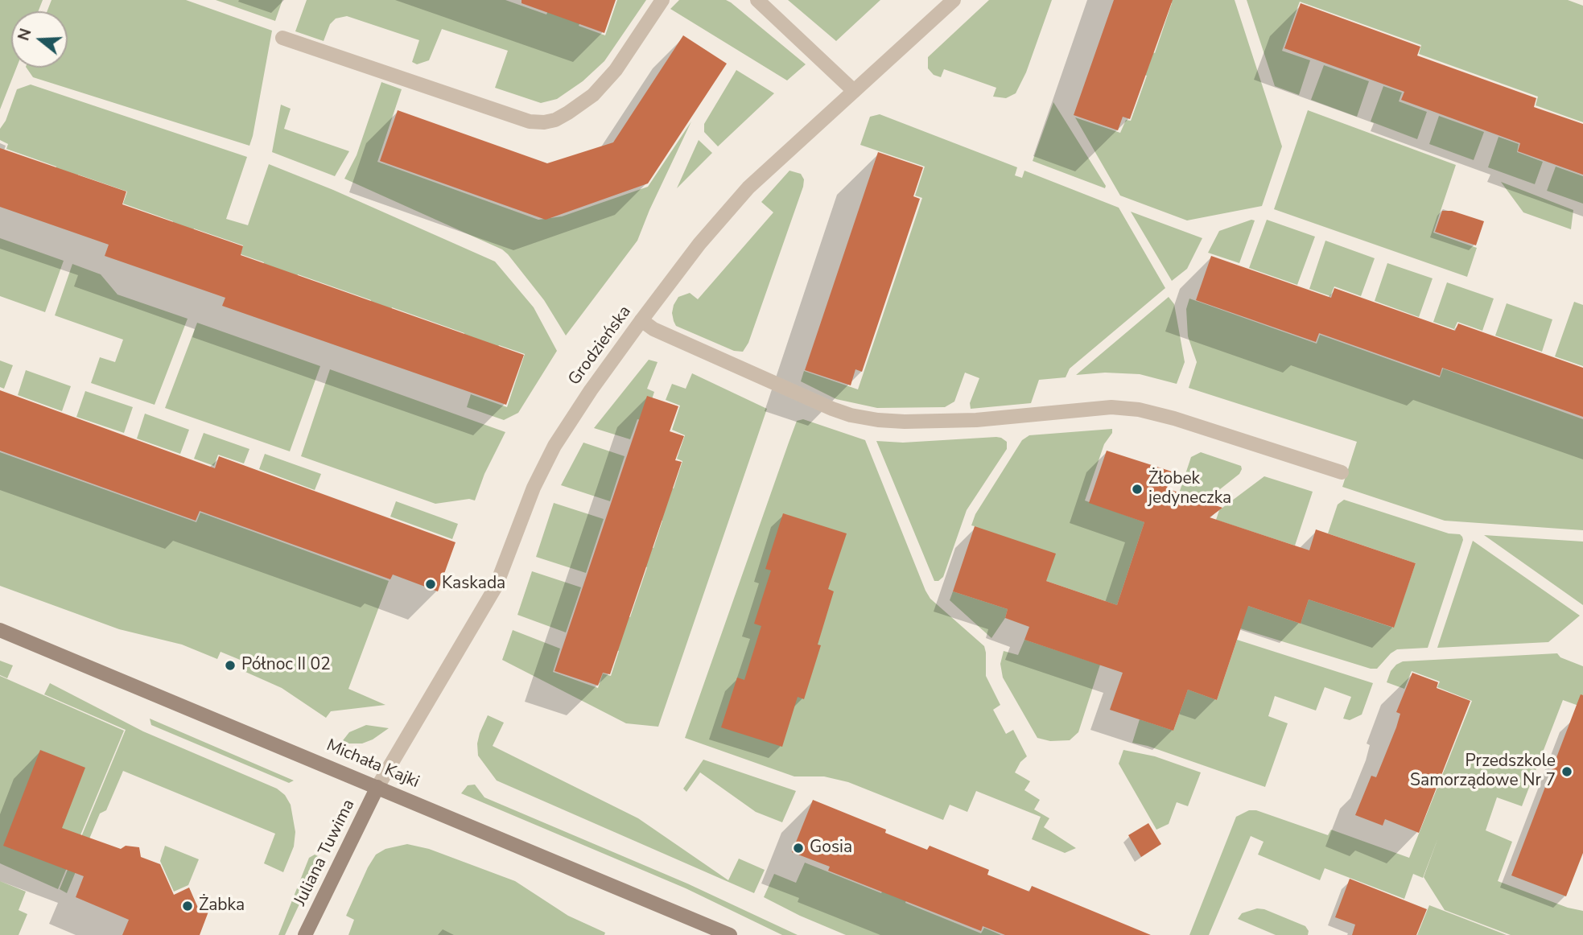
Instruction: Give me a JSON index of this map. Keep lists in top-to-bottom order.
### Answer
{
  "streets": {
    "street": ["Grodzieńska", "Michała Kajki", "Juliana Tuwima"]
  },
  "crossings": [
    ["Grodzieńska", "Michała Kajki"],
    ["Grodzieńska", "Juliana Tuwima"],
    ["Michała Kajki", "Juliana Tuwima"]
  ],
  "places": [
    "Żłobek jedyneczka",
    "Kaskada",
    "Północ II 02",
    "Przedszkole Samorządowe Nr 7",
    "Gosia",
    "Żabka"
  ],
  "north": "left"
}
